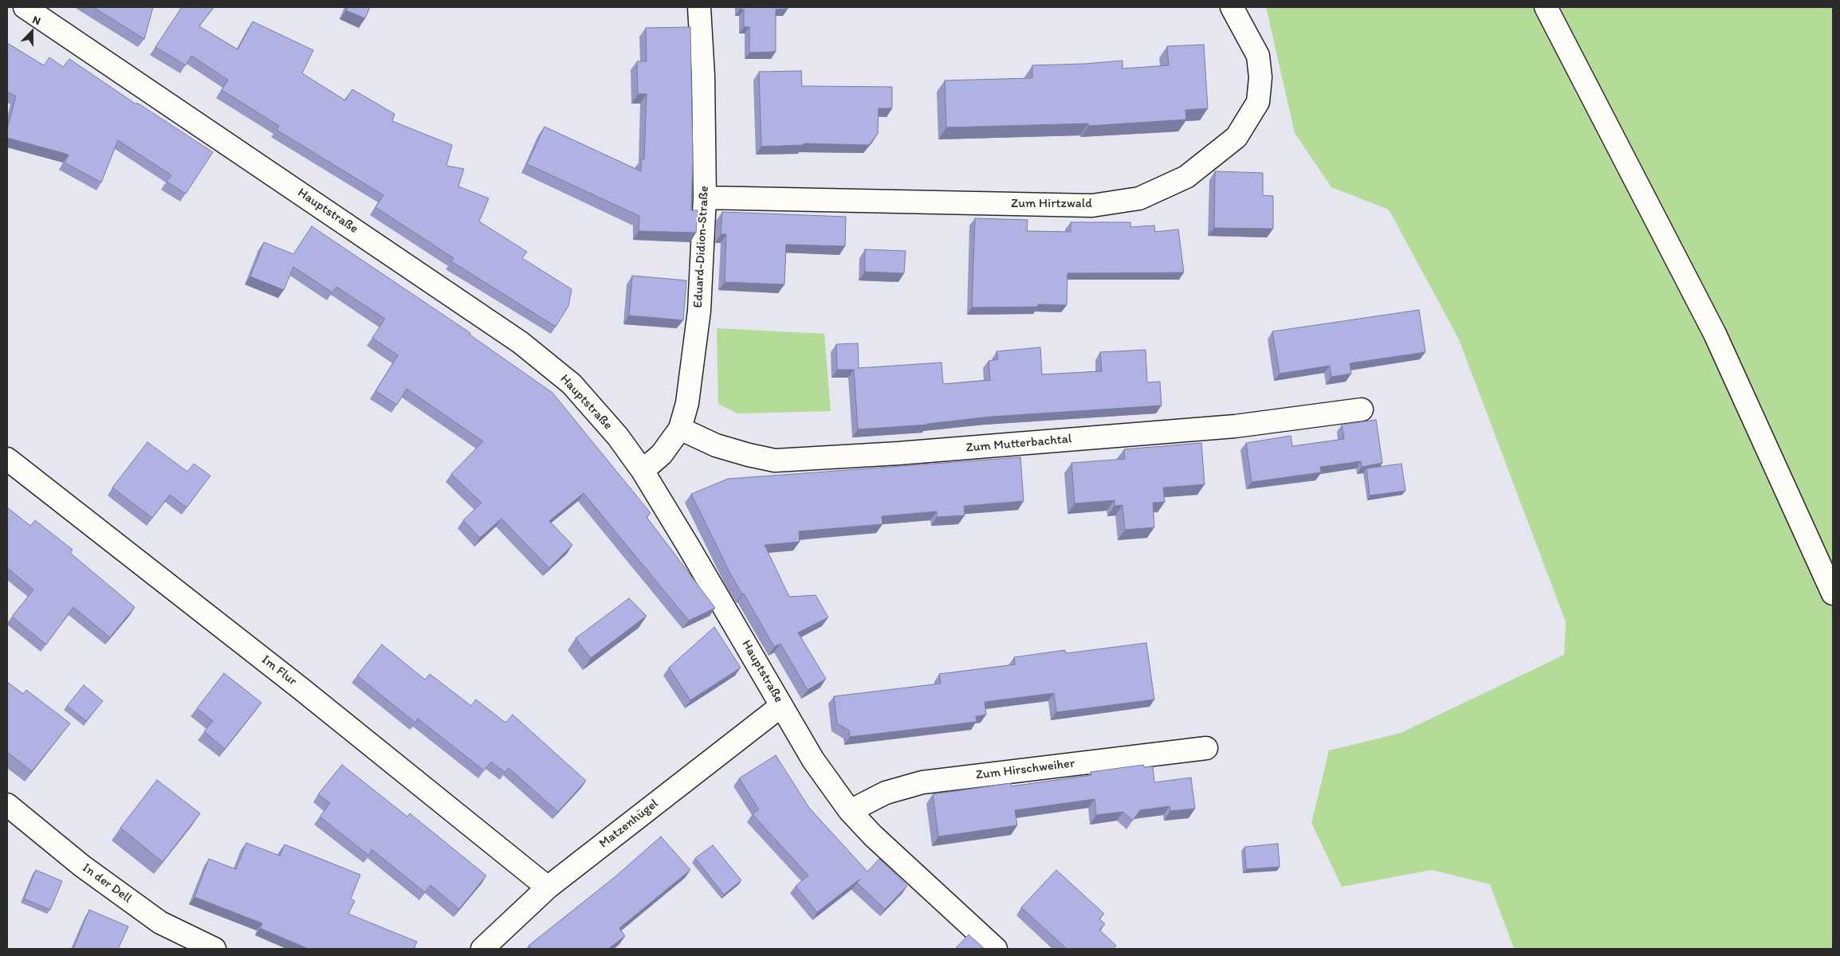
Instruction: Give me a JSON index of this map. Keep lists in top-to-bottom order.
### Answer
{
  "streets": {
    "main road": [
      "Zum Hirtzwald",
      "Hauptstraße",
      "Eduard-Didion-Straße",
      "Zum Mutterbachtal",
      "Im Flur",
      "Zum Hirschweiher",
      "Matzenhügel",
      "In der Dell"
    ]
  },
  "crossings": [
    ["Zum Hirtzwald", "Eduard-Didion-Straße"],
    ["Hauptstraße", "Eduard-Didion-Straße"],
    ["Hauptstraße", "Zum Hirschweiher"],
    ["Hauptstraße", "Matzenhügel"],
    ["Eduard-Didion-Straße", "Zum Mutterbachtal"],
    ["Im Flur", "Matzenhügel"]
  ],
  "north": "top"
}
